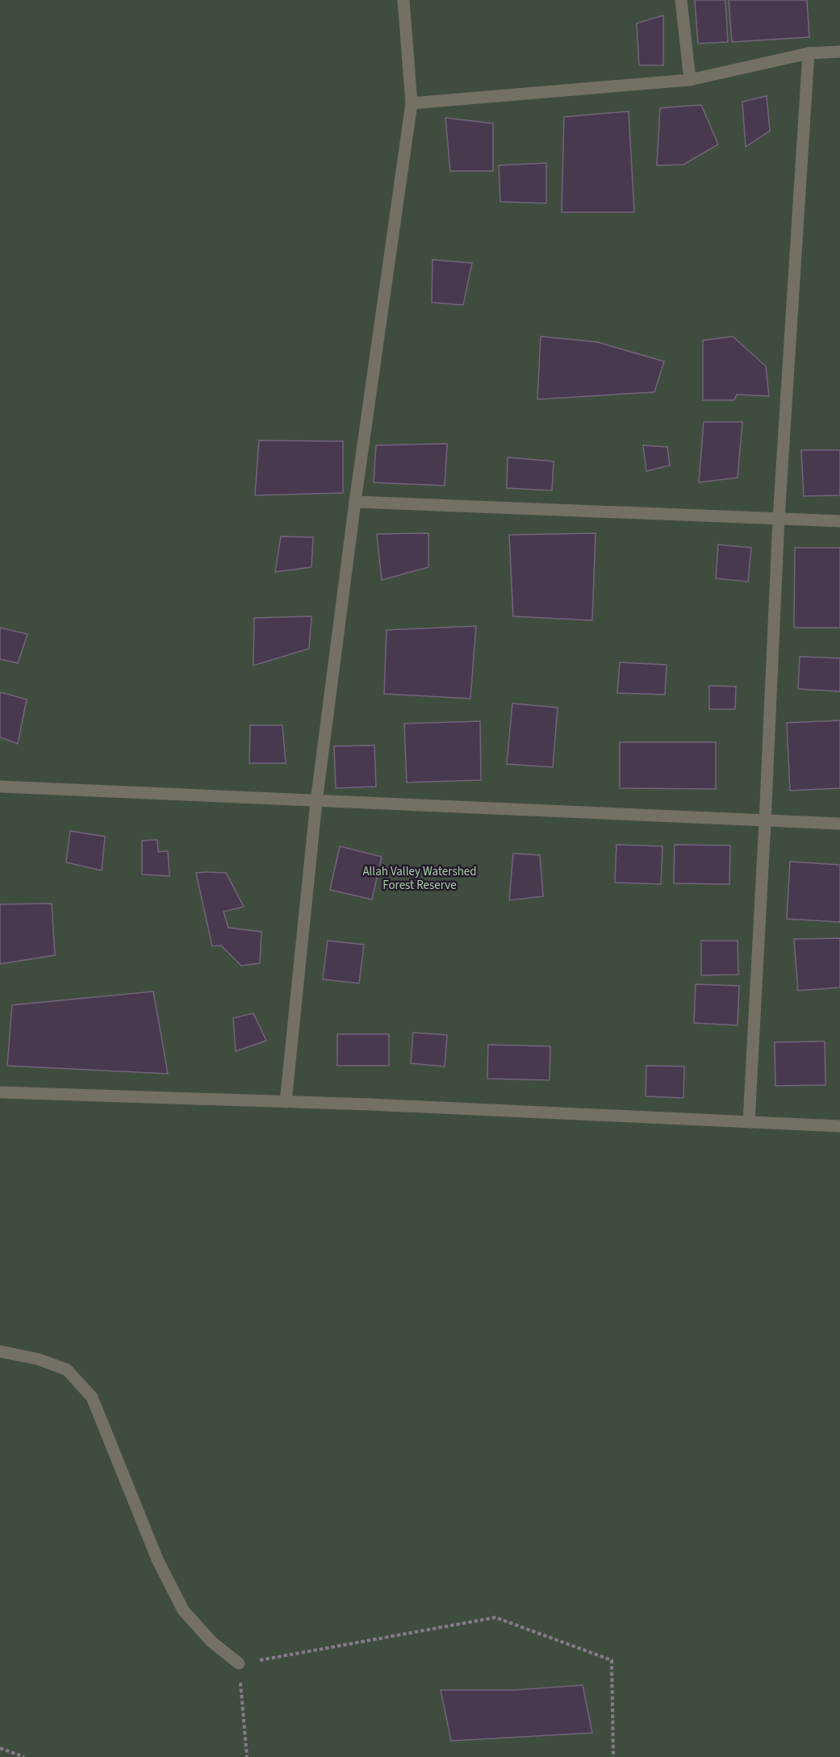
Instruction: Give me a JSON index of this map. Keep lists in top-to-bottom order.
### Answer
{
  "parks": ["Allah Valley Watershed Forest Reserve"]
}
